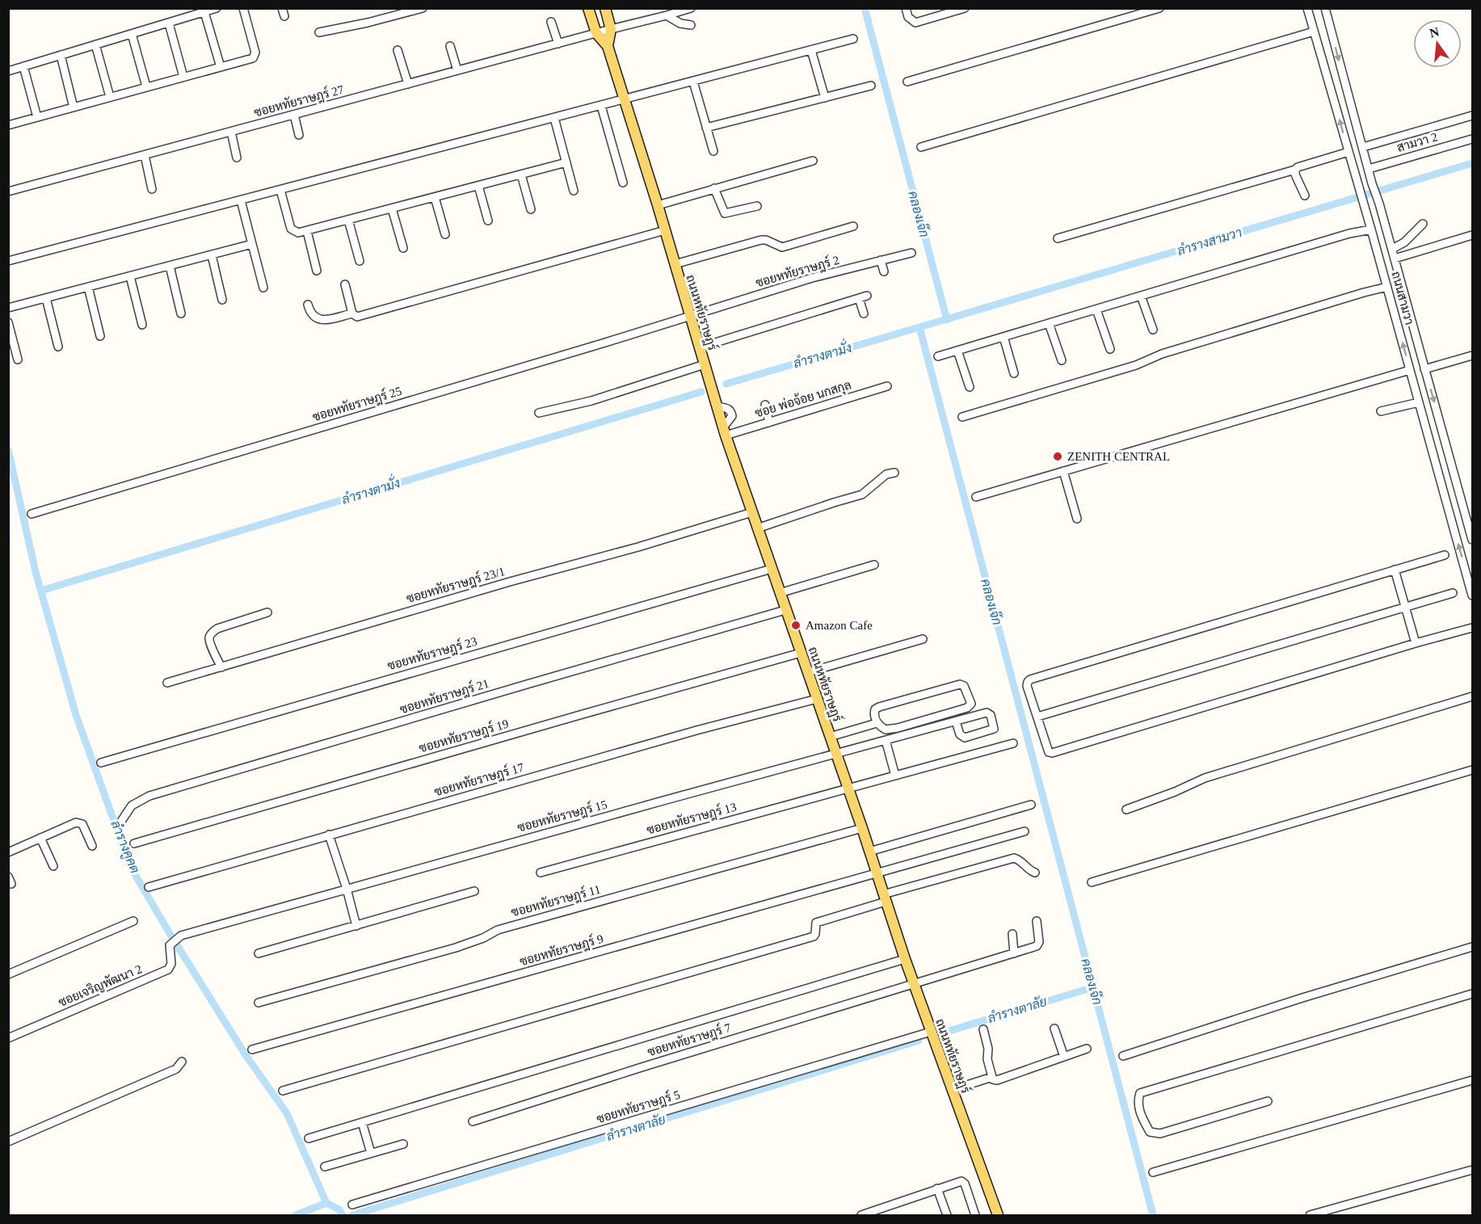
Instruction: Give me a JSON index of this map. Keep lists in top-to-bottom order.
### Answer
{
  "streets": {
    "main road": ["ถนนหทัยราษฎร์"],
    "street": [
      "ซอยหทัยราษฎร์ 27",
      "สามวา 2",
      "ซอยหทัยราษฎร์ 2",
      "ถนนสามวา",
      "ซอย พ่อจ้อย นกสกุล",
      "ซอยหทัยราษฎร์ 25",
      "ซอยหทัยราษฎร์ 23/1",
      "ซอยหทัยราษฎร์ 23",
      "ซอยหทัยราษฎร์ 21",
      "ซอยหทัยราษฎร์ 19",
      "ซอยหทัยราษฎร์ 17",
      "ซอยหทัยราษฎร์ 15",
      "ซอยหทัยราษฎร์ 13",
      "ซอยหทัยราษฎร์ 11",
      "ซอยหทัยราษฎร์ 9",
      "ซอยเจริญพัฒนา 2",
      "ซอยหทัยราษฎร์ 7",
      "ซอยหทัยราษฎร์ 5"
    ]
  },
  "crossings": [
    ["ซอยหทัยราษฎร์ 27", "ถนนหทัยราษฎร์"],
    ["สามวา 2", "ถนนสามวา"],
    ["ซอยหทัยราษฎร์ 2", "ถนนหทัยราษฎร์"],
    ["ซอยหทัยราษฎร์ 2", "ซอยหทัยราษฎร์ 25"],
    ["ถนนหทัยราษฎร์", "ซอย พ่อจ้อย นกสกุล"],
    ["ถนนหทัยราษฎร์", "ซอยหทัยราษฎร์ 25"],
    ["ถนนหทัยราษฎร์", "ซอยหทัยราษฎร์ 23/1"],
    ["ถนนหทัยราษฎร์", "ซอยหทัยราษฎร์ 23"],
    ["ถนนหทัยราษฎร์", "ซอยหทัยราษฎร์ 21"],
    ["ถนนหทัยราษฎร์", "ซอยหทัยราษฎร์ 19"],
    ["ถนนหทัยราษฎร์", "ซอยหทัยราษฎร์ 17"],
    ["ถนนหทัยราษฎร์", "ซอยหทัยราษฎร์ 15"],
    ["ถนนหทัยราษฎร์", "ซอยหทัยราษฎร์ 13"],
    ["ถนนหทัยราษฎร์", "ซอยหทัยราษฎร์ 11"],
    ["ถนนหทัยราษฎร์", "ซอยหทัยราษฎร์ 9"],
    ["ถนนหทัยราษฎร์", "ซอยหทัยราษฎร์ 7"],
    ["ถนนหทัยราษฎร์", "ซอยหทัยราษฎร์ 5"],
    ["ซอยหทัยราษฎร์ 15", "ซอยเจริญพัฒนา 2"]
  ],
  "water": [
    "คลองเจ๊ก",
    "ลำรางสามวา",
    "ลำรางตามั่ง",
    "ลำรางคูคต",
    "ลำรางตาลัย"
  ],
  "places": ["ZENITH CENTRAL", "Amazon Cafe"],
  "north": "top"
}
